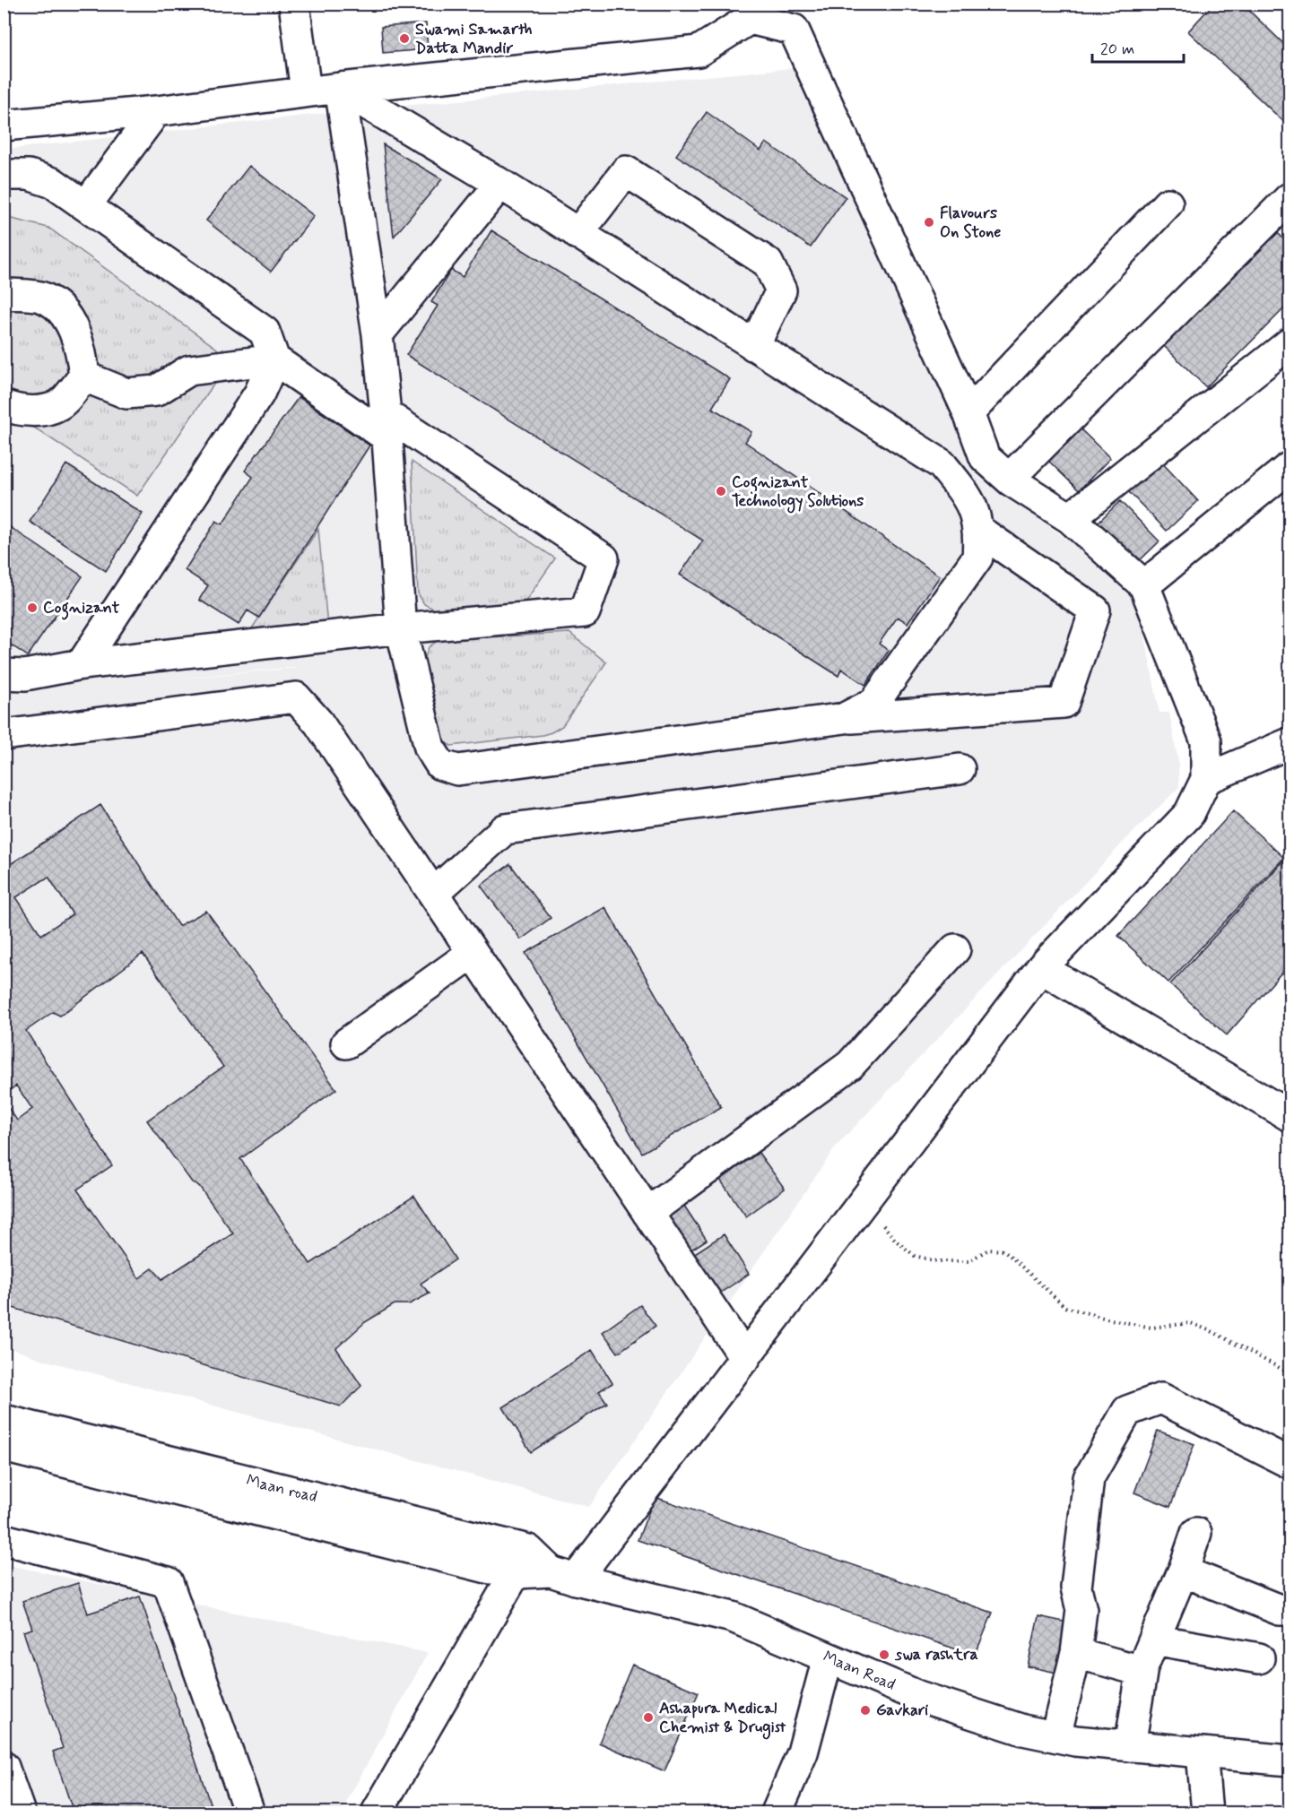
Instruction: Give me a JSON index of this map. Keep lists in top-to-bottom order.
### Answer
{
  "streets": {
    "street": ["Maan road", "Maan Road"]
  },
  "crossings": [
    ["Maan road", "Maan Road"]
  ],
  "places": [
    "Swami Samarth Datta Mandir",
    "Flavours On Stone",
    "Cognizant Technology Solutions",
    "Cognizant",
    "swa rashtra",
    "Gavkari",
    "Ashapura Medical Chemist & Drugist"
  ],
  "scale_bar": "20 m"
}
